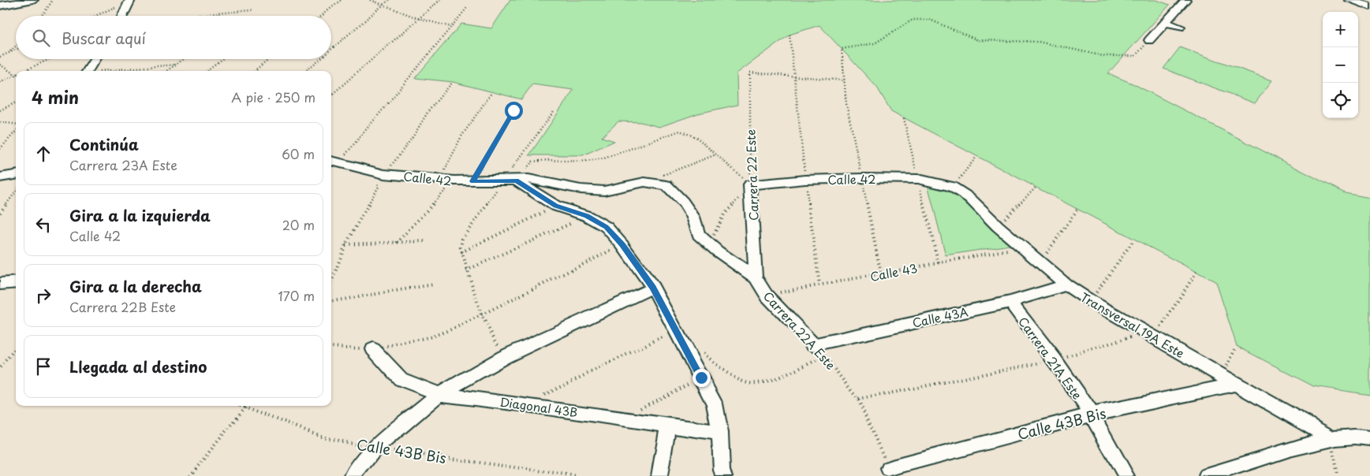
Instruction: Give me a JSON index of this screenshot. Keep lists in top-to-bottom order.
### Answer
{
  "streets": {
    "street": [
      "Carrera 22 Este",
      "Calle 42",
      "Calle 43A",
      "Transversal 19A Este",
      "Carrera 22A Este",
      "Carrera 21A Este",
      "Diagonal 43B",
      "Calle 43B Bis"
    ],
    "path": ["Calle 43"]
  },
  "crossings": [
    ["Carrera 22 Este", "Calle 42"],
    ["Carrera 22 Este", "Carrera 22A Este"],
    ["Calle 42", "Transversal 19A Este"],
    ["Calle 42", "Carrera 22A Este"],
    ["Calle 43", "Transversal 19A Este"],
    ["Calle 43", "Carrera 22A Este"],
    ["Calle 43A", "Transversal 19A Este"],
    ["Calle 43A", "Carrera 22A Este"],
    ["Calle 43A", "Carrera 21A Este"],
    ["Transversal 19A Este", "Calle 43B Bis"],
    ["Carrera 22A Este", "Calle 43B Bis"],
    ["Carrera 21A Este", "Calle 43B Bis"]
  ],
  "page": {
    "map_buttons": ["+", "−"],
    "search": "Buscar aquí",
    "heading": ["4 min", "A pie · 250 m"],
    "list": [
      ["Continúa", "Carrera 23A Este", "60 m"],
      ["Gira a la izquierda", "Calle 42", "20 m"],
      ["Gira a la derecha", "Carrera 22B Este", "170 m"],
      "Llegada al destino"
    ]
  }
}
